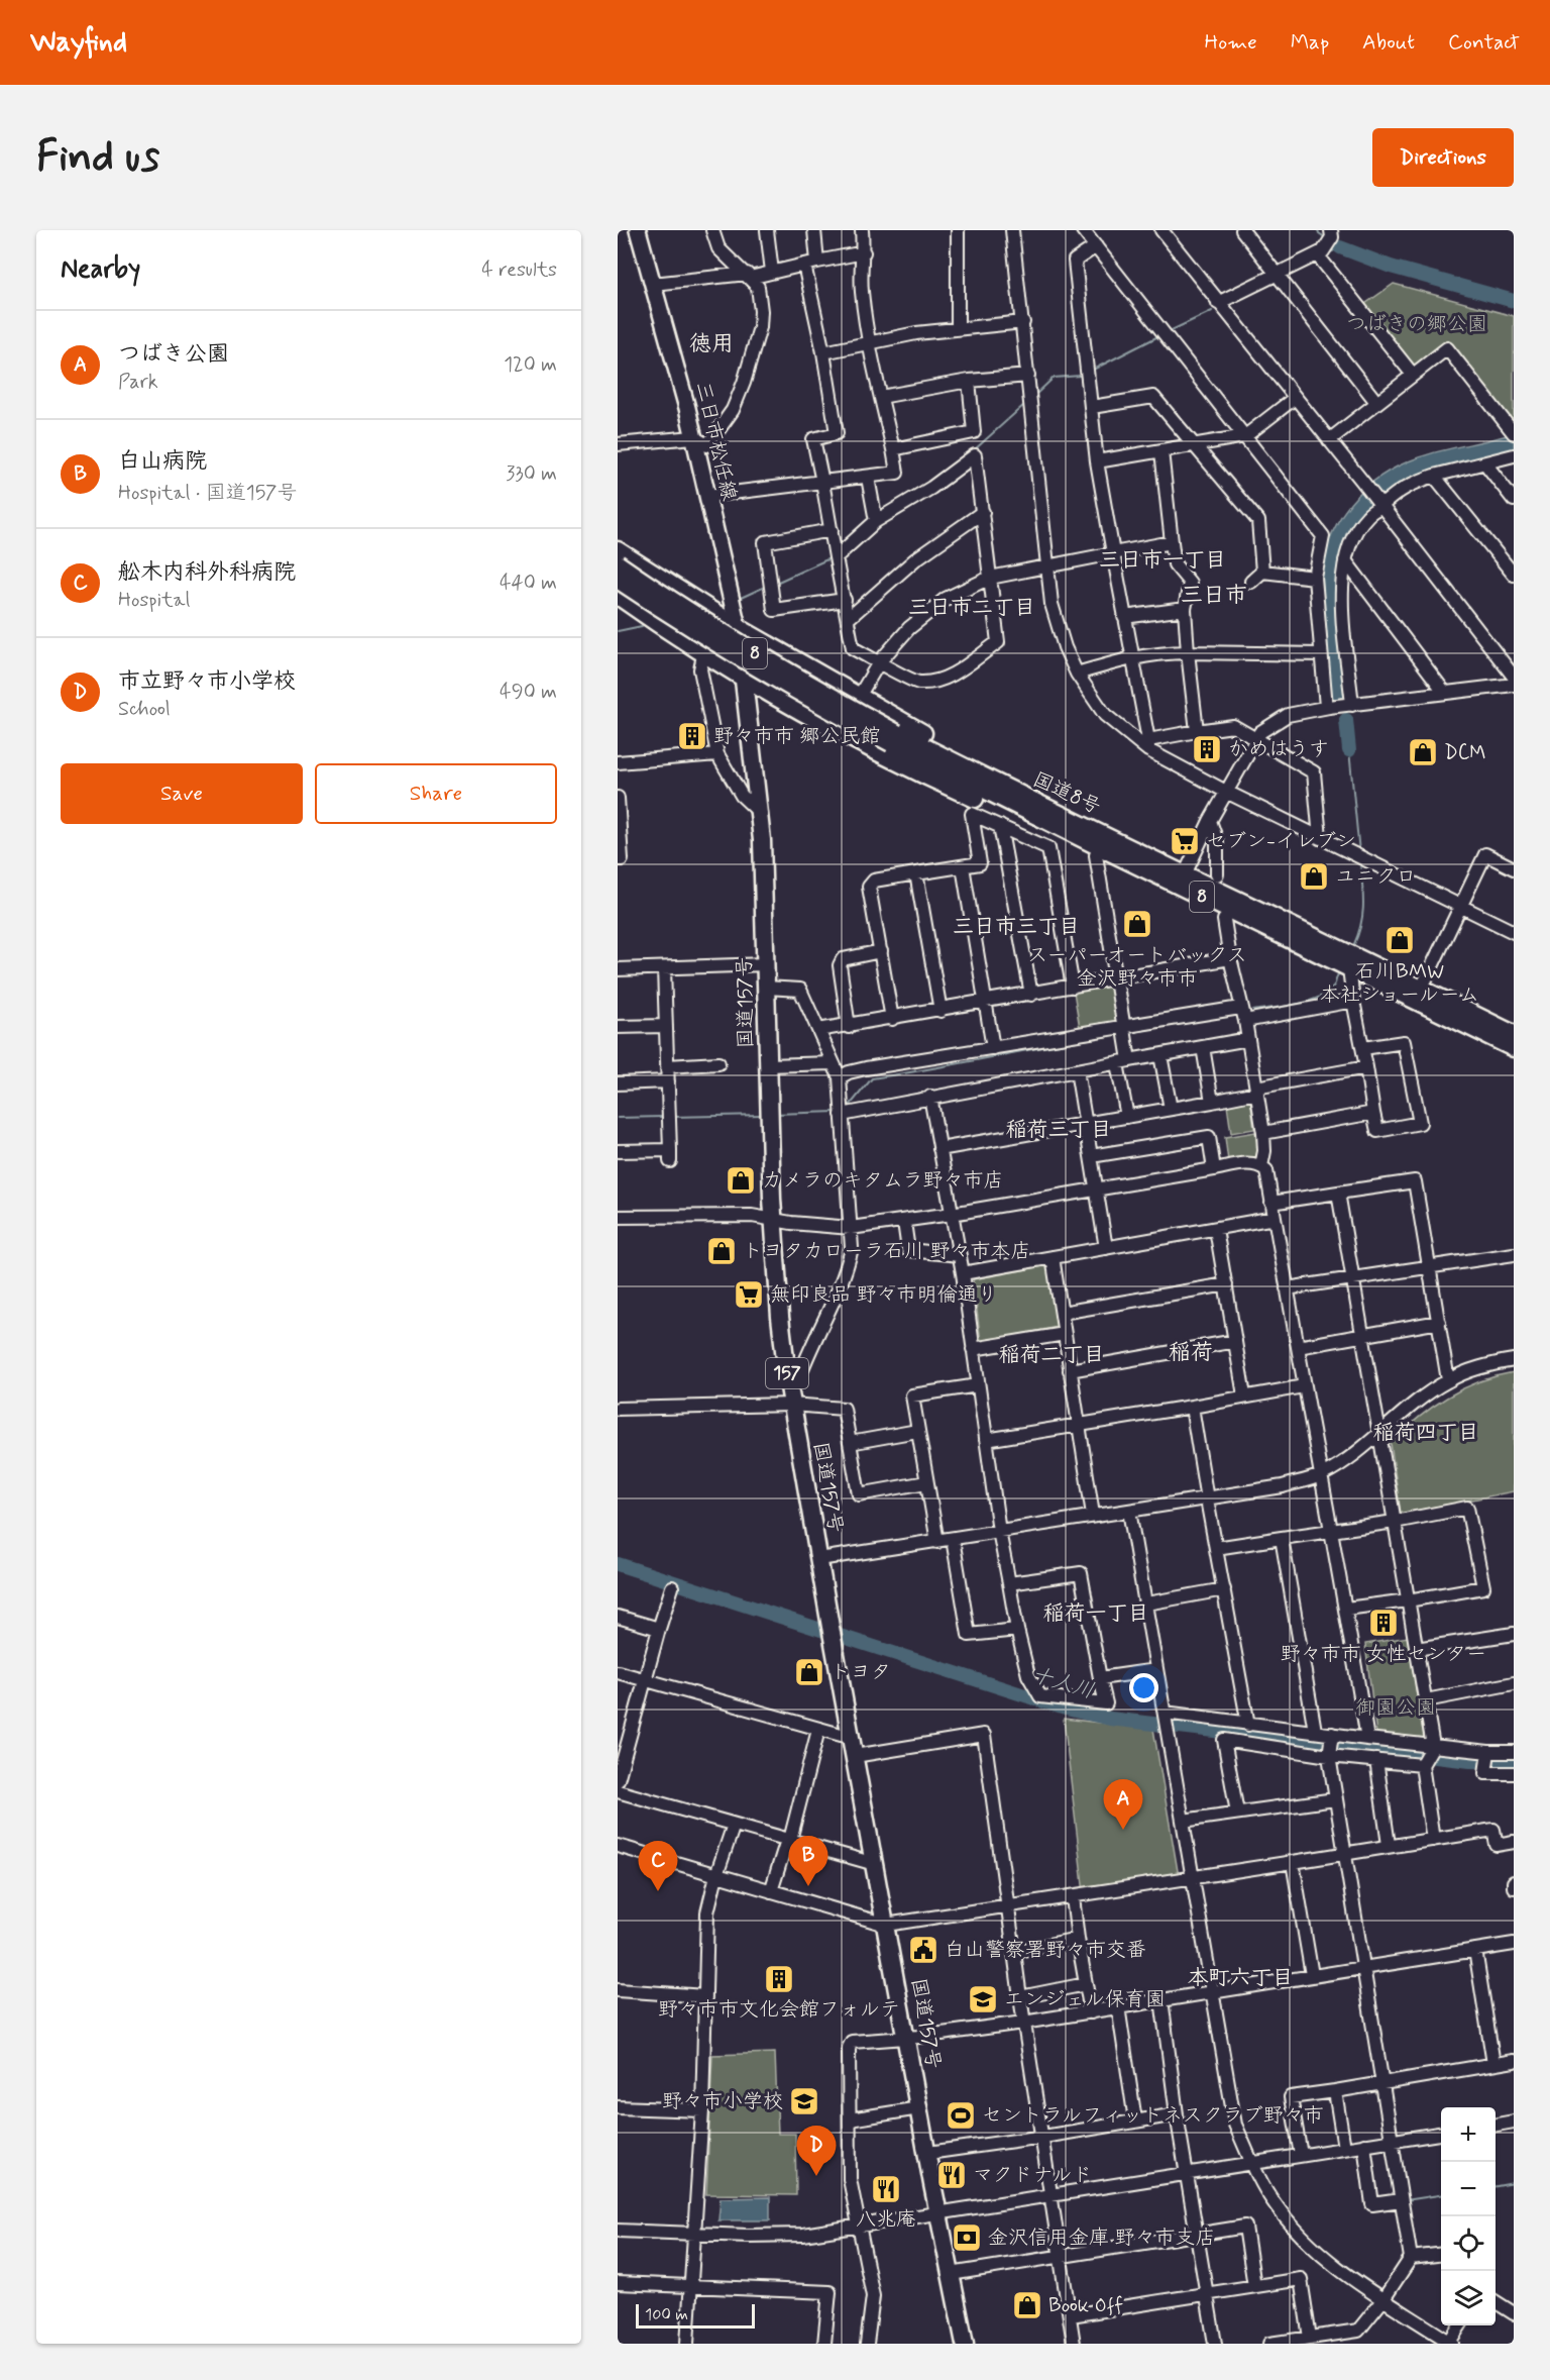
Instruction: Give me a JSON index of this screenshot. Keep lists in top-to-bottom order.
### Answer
{
  "streets": {
    "highway": [
      "8",
      "国道8号",
      "国道157号",
      "157"
    ],
    "main road": ["三日市松任線"]
  },
  "crossings": [
    ["三日市松任線", "8"],
    ["三日市松任線", "国道157号"],
    ["8", "国道157号"]
  ],
  "districts": [
    "徳用",
    "三日市一丁目",
    "三日市",
    "三日市二丁目",
    "三日市三丁目",
    "稲荷三丁目",
    "稲荷",
    "稲荷二丁目",
    "稲荷四丁目",
    "稲荷一丁目",
    "本町六丁目"
  ],
  "water": ["十人川"],
  "parks": ["つばきの郷公園", "御園公園"],
  "places": {
    "building": [
      "野々市市 郷公民館",
      "かめはうす",
      "野々市市 女性センター",
      "野々市市文化会館フォルテ"
    ],
    "shop": [
      "DCM",
      "ユニクロ",
      "スーパーオートバックス 金沢野々市市",
      "石川BMW 本社ショールーム",
      "カメラのキタムラ野々市店",
      "トヨタカローラ石川 野々市本店",
      "トヨタ",
      "Book Off"
    ],
    "supermarket": ["セブン-イレブン", "無印良品 野々市明倫通り"],
    "public building": ["白山警察署野々市交番"],
    "school or university": ["エンジェル保育園", "野々市小学校"],
    "sports": ["セントラルフィットネスクラブ野々市"],
    "restaurant": ["マクドナルド", "八兆庵"],
    "bank": ["金沢信用金庫 野々市支店"]
  },
  "scale_bar": "100 m",
  "page": {
    "header": "Wayfind",
    "nav": [
      "Home",
      "Map",
      "About",
      "Contact"
    ],
    "buttons": [
      "Directions",
      ["Save", "Share"]
    ],
    "title": "Find us",
    "heading": ["Nearby", "4 results"],
    "list": [
      {
        "mark": "A",
        "name": "つばき公園",
        "note": "Park",
        "value": "120 m"
      },
      {
        "mark": "B",
        "name": "白山病院",
        "note": "Hospital · 国道157号",
        "value": "330 m"
      },
      {
        "mark": "C",
        "name": "舩木内科外科病院",
        "note": "Hospital",
        "value": "440 m"
      },
      {
        "mark": "D",
        "name": "市立野々市小学校",
        "note": "School",
        "value": "490 m"
      }
    ],
    "pins": [
      "A",
      "B",
      "C",
      "D"
    ],
    "map_buttons": ["+", "−"],
    "scale": "100 m"
  }
}
